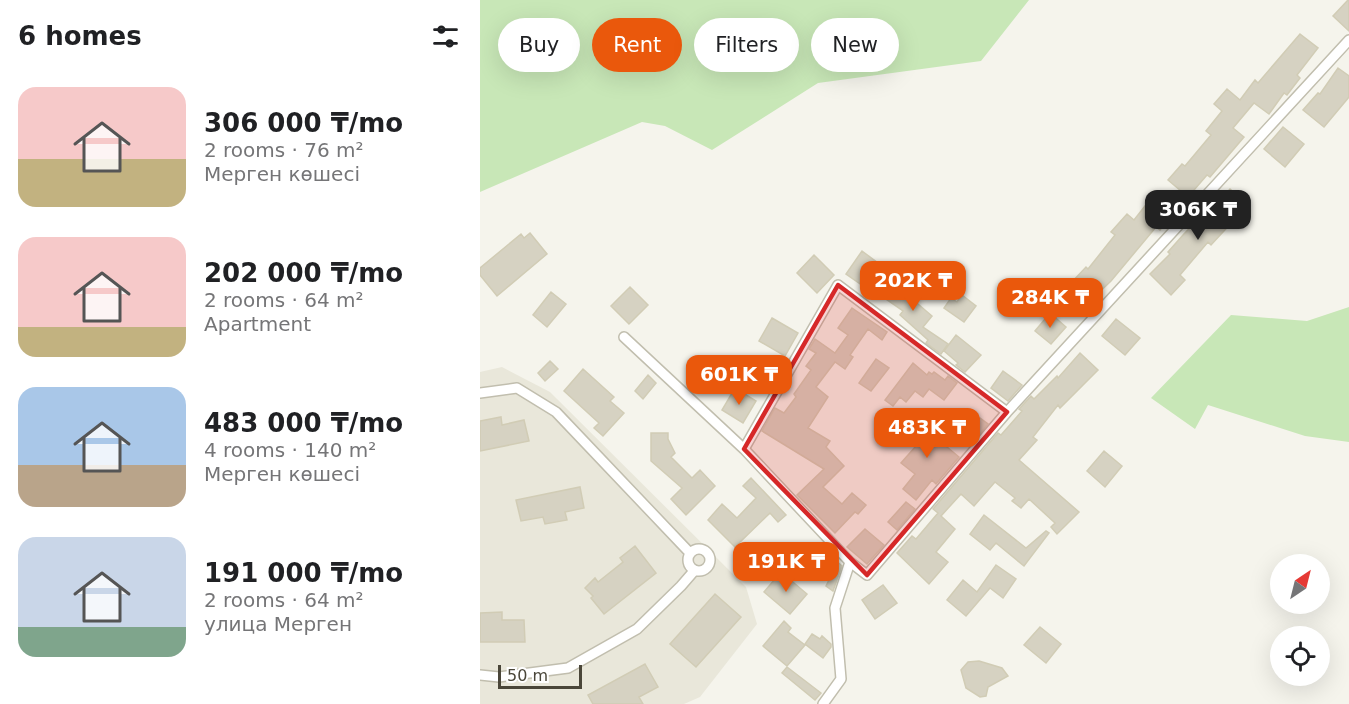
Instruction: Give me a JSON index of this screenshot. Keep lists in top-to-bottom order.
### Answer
{
  "scale_bar": "50 m",
  "north": "top right",
  "page": {
    "heading": "6 homes",
    "chip": [
      "Buy",
      "Rent",
      "Filters",
      "New"
    ],
    "list": [
      {
        "name": "306 000 ₸/mo",
        "note": "2 rooms · 76 m² · Мерген көшесі"
      },
      {
        "name": "202 000 ₸/mo",
        "note": "2 rooms · 64 m² · Apartment"
      },
      {
        "name": "483 000 ₸/mo",
        "note": "4 rooms · 140 m² · Мерген көшесі"
      },
      {
        "name": "191 000 ₸/mo",
        "note": "2 rooms · 64 m² · улица Мерген"
      }
    ],
    "price": [
      "306K ₸",
      "202K ₸",
      "284K ₸",
      "601K ₸",
      "483K ₸",
      "191K ₸"
    ],
    "scale": "50 m"
  }
}
